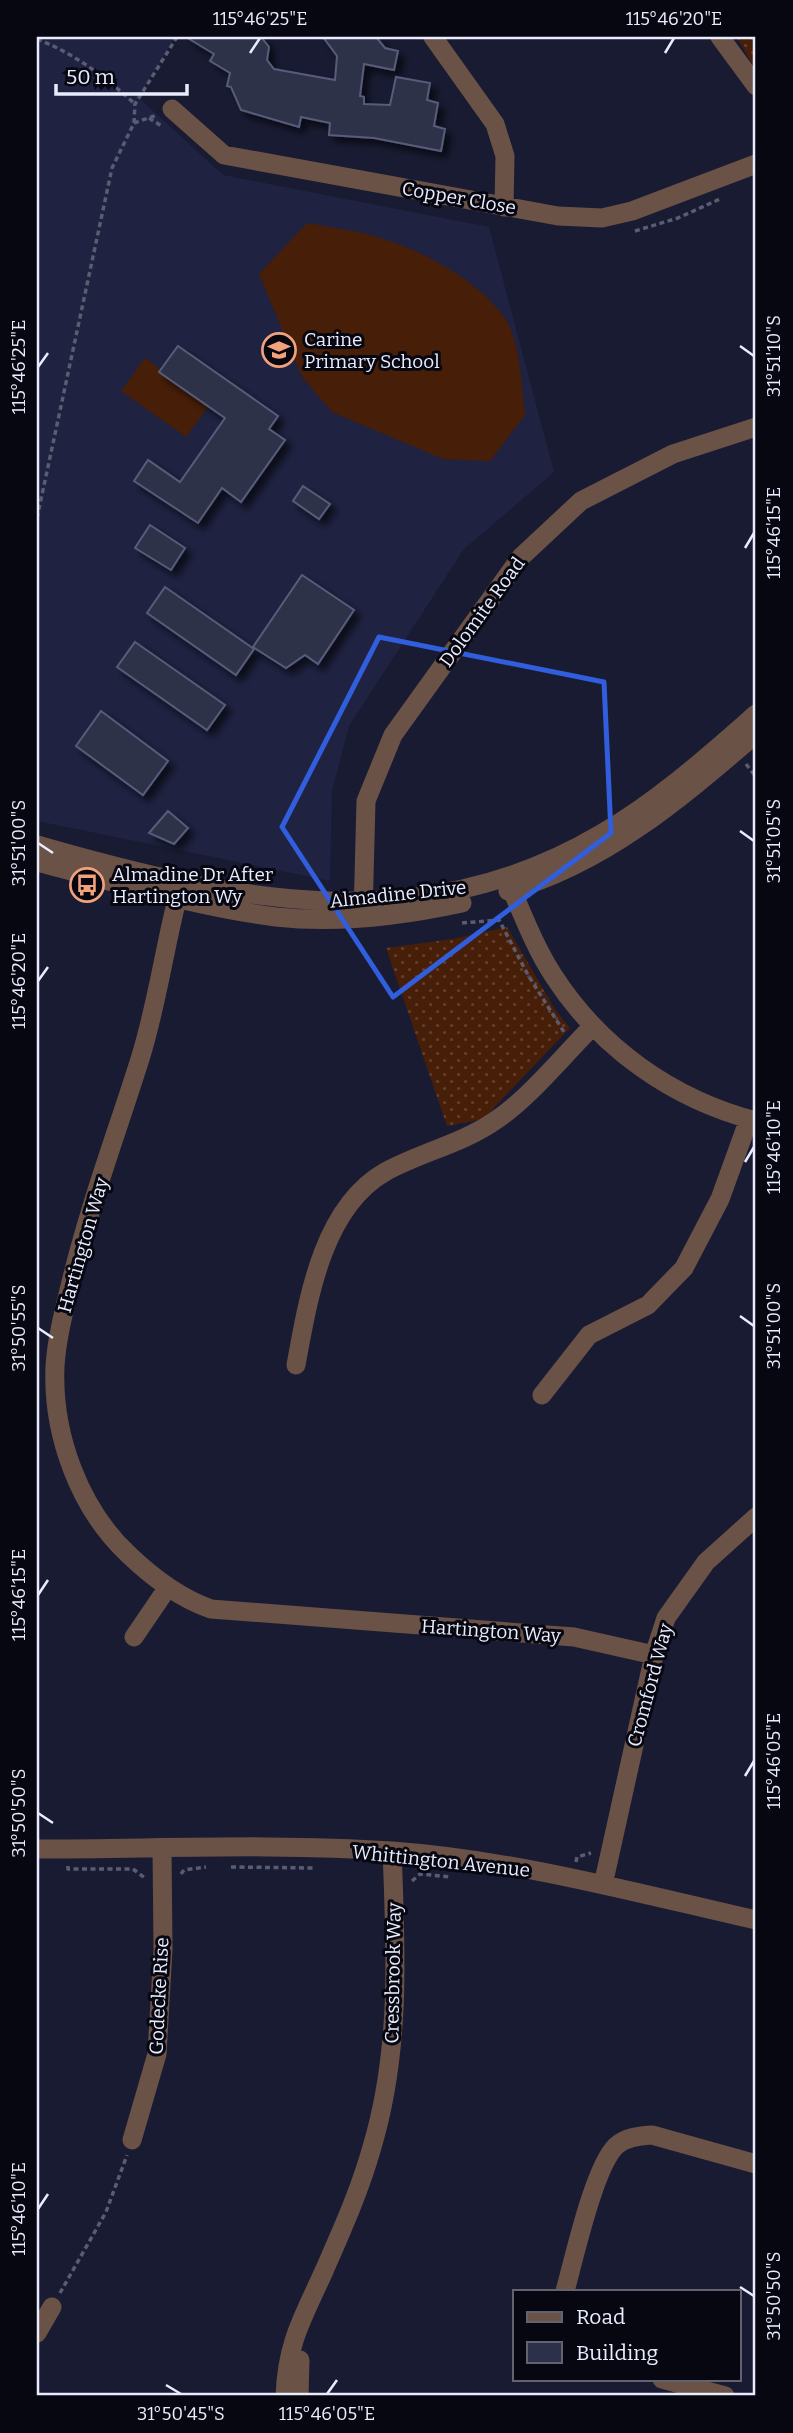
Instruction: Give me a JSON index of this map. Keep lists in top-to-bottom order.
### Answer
{
  "streets": {
    "street": [
      "Copper Close",
      "Dolomite Road",
      "Almadine Drive",
      "Hartington Way",
      "Cromford Way",
      "Whittington Avenue",
      "Cressbrook Way",
      "Godecke Rise"
    ]
  },
  "crossings": [
    ["Dolomite Road", "Almadine Drive"],
    ["Almadine Drive", "Hartington Way"],
    ["Hartington Way", "Cromford Way"],
    ["Cromford Way", "Whittington Avenue"],
    ["Whittington Avenue", "Cressbrook Way"],
    ["Whittington Avenue", "Godecke Rise"]
  ],
  "places": {
    "school or university": ["Carine Primary School"],
    "bus stop": ["Almadine Dr After Hartington Wy"]
  },
  "legend": ["Road", "Building"],
  "scale_bar": "50 m",
  "coordinates": [
    "115°46'25\"E",
    "115°46'20\"E",
    "31°51'10\"S",
    "115°46'15\"E",
    "31°51'05\"S",
    "31°51'00\"S",
    "115°46'10\"E",
    "31°50'55\"S",
    "115°46'05\"E",
    "31°50'50\"S",
    "31°50'45\"S"
  ]
}
